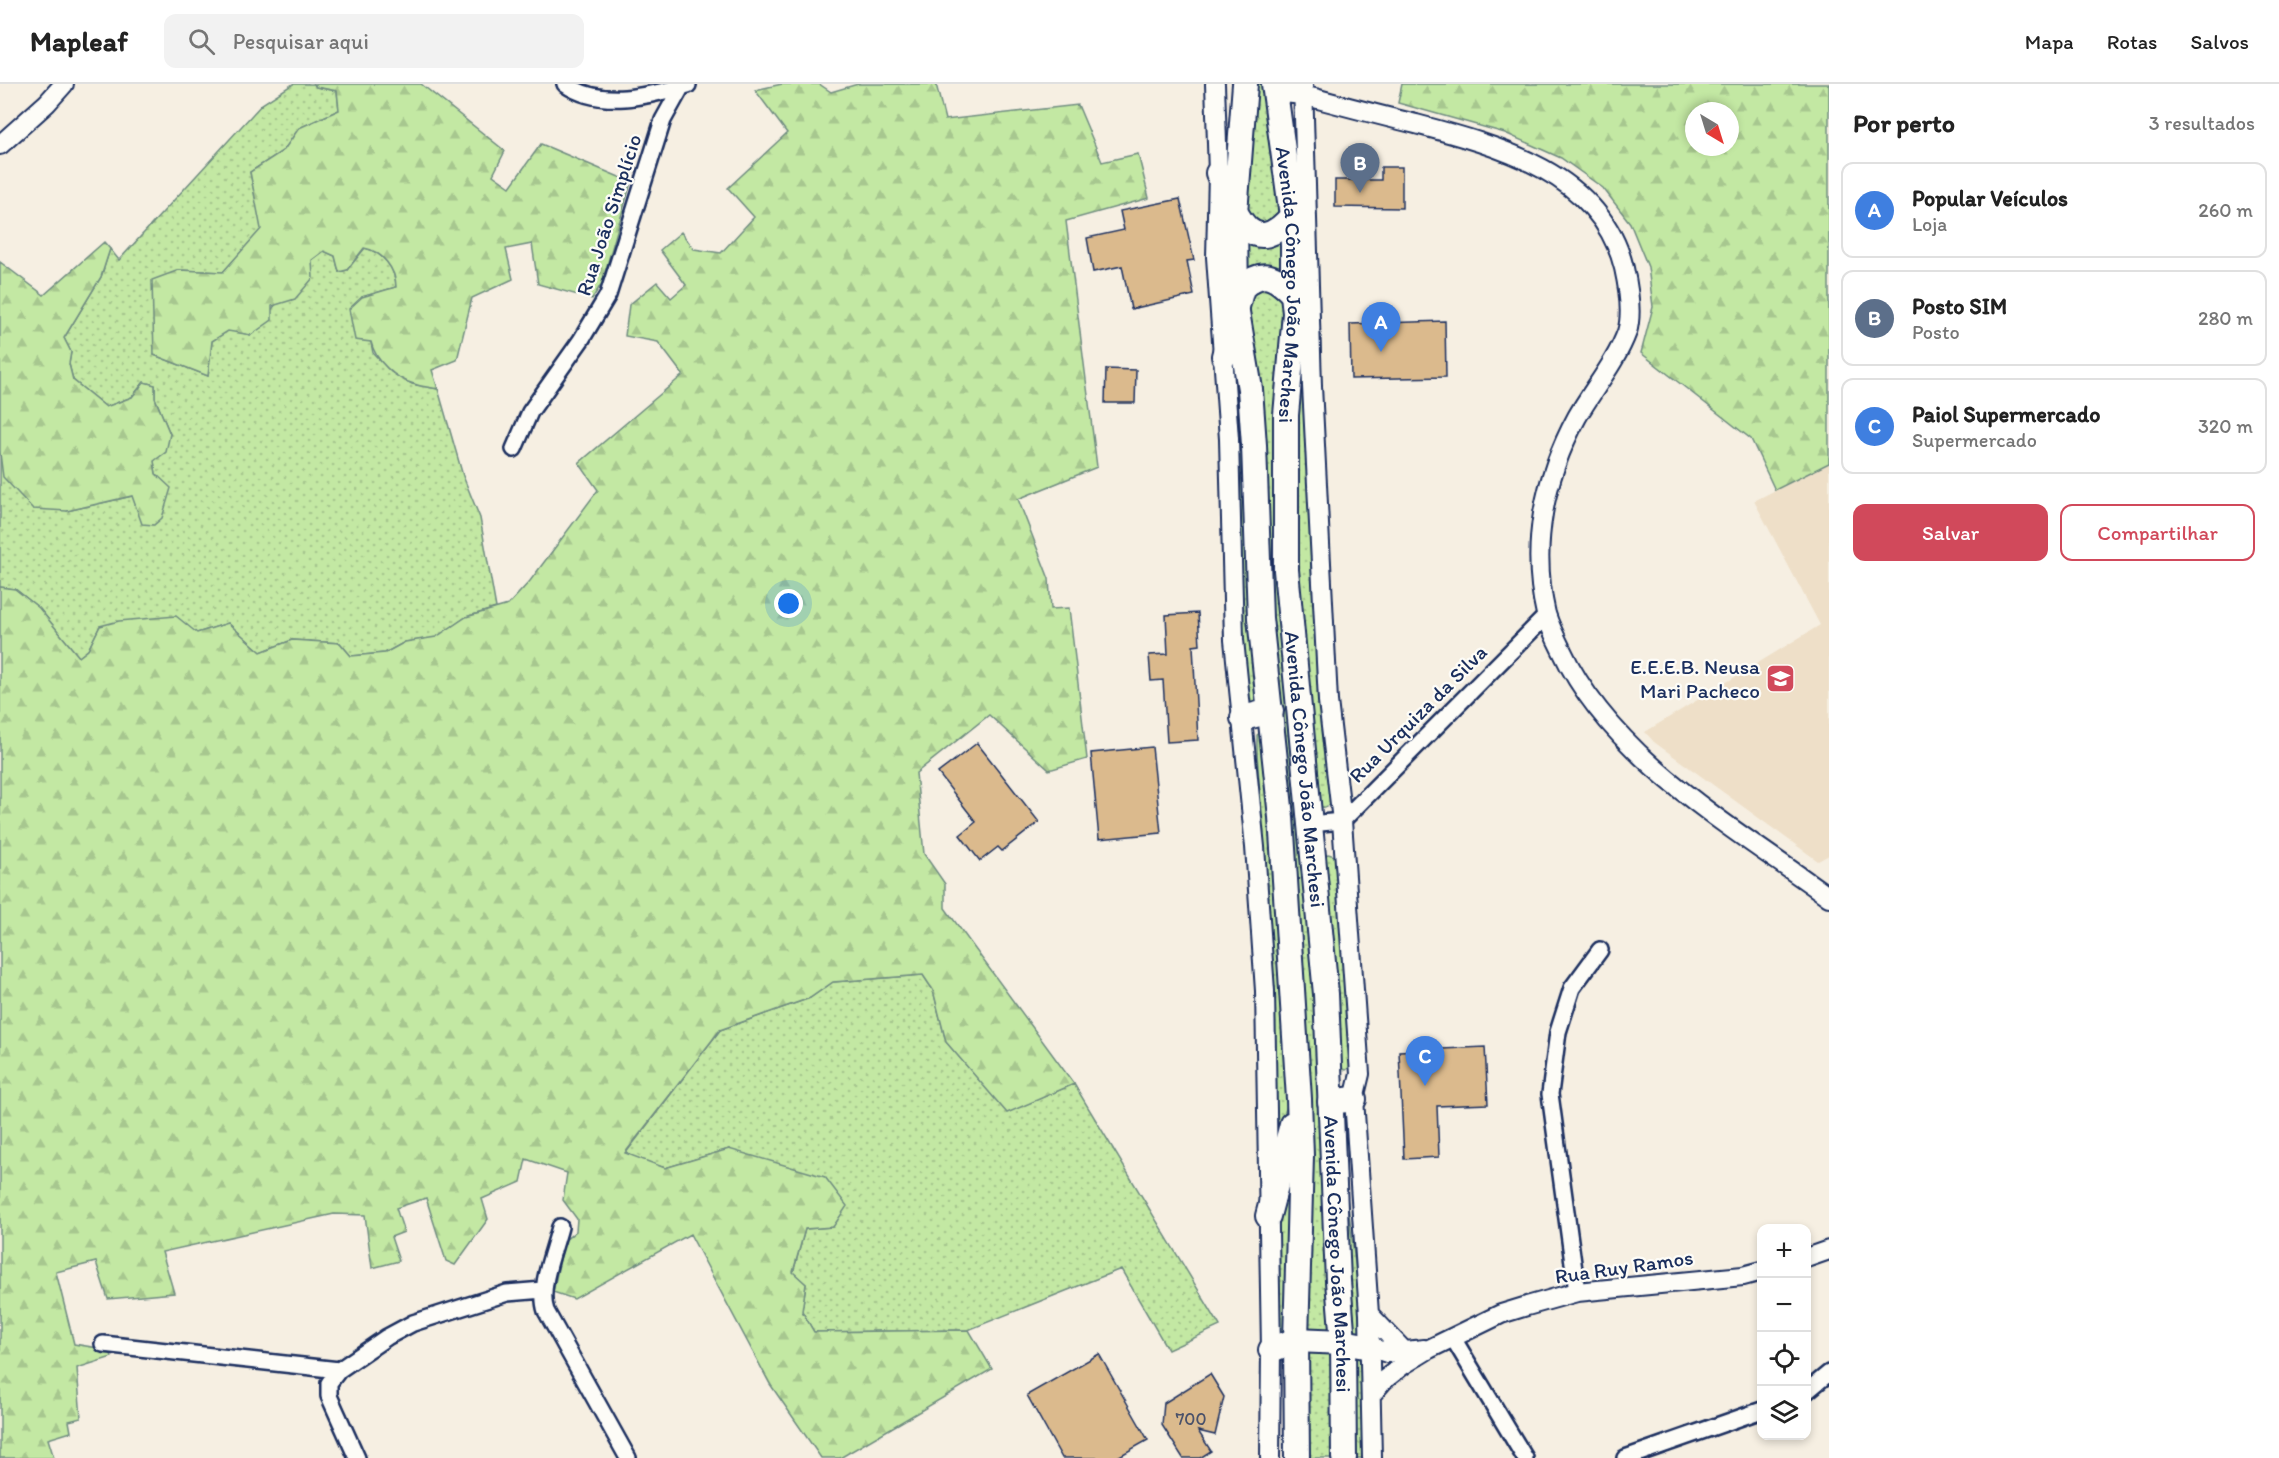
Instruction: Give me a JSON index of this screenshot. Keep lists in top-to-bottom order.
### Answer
{
  "streets": {
    "main road": ["Avenida Cônego João Marchesi"],
    "street": ["Rua João Simplício", "Rua Urquiza da Silva", "Rua Ruy Ramos"]
  },
  "crossings": [
    ["Avenida Cônego João Marchesi", "Rua Urquiza da Silva"],
    ["Avenida Cônego João Marchesi", "Rua Ruy Ramos"]
  ],
  "places": {
    "school or university": ["E.E.E.B. Neusa Mari Pacheco"]
  },
  "house_numbers": ["700"],
  "north": "bottom right",
  "page": {
    "header": "Mapleaf",
    "search": "Pesquisar aqui",
    "nav": ["Mapa", "Rotas", "Salvos"],
    "heading": ["Por perto", "3 resultados"],
    "pins": ["B", "A", "C"],
    "list": [
      {
        "mark": "A",
        "name": "Popular Veículos",
        "note": "Loja",
        "value": "260 m"
      },
      {
        "mark": "B",
        "name": "Posto SIM",
        "note": "Posto",
        "value": "280 m"
      },
      {
        "mark": "C",
        "name": "Paiol Supermercado",
        "note": "Supermercado",
        "value": "320 m"
      }
    ],
    "buttons": ["Salvar", "Compartilhar"],
    "map_buttons": ["+", "−"]
  }
}
